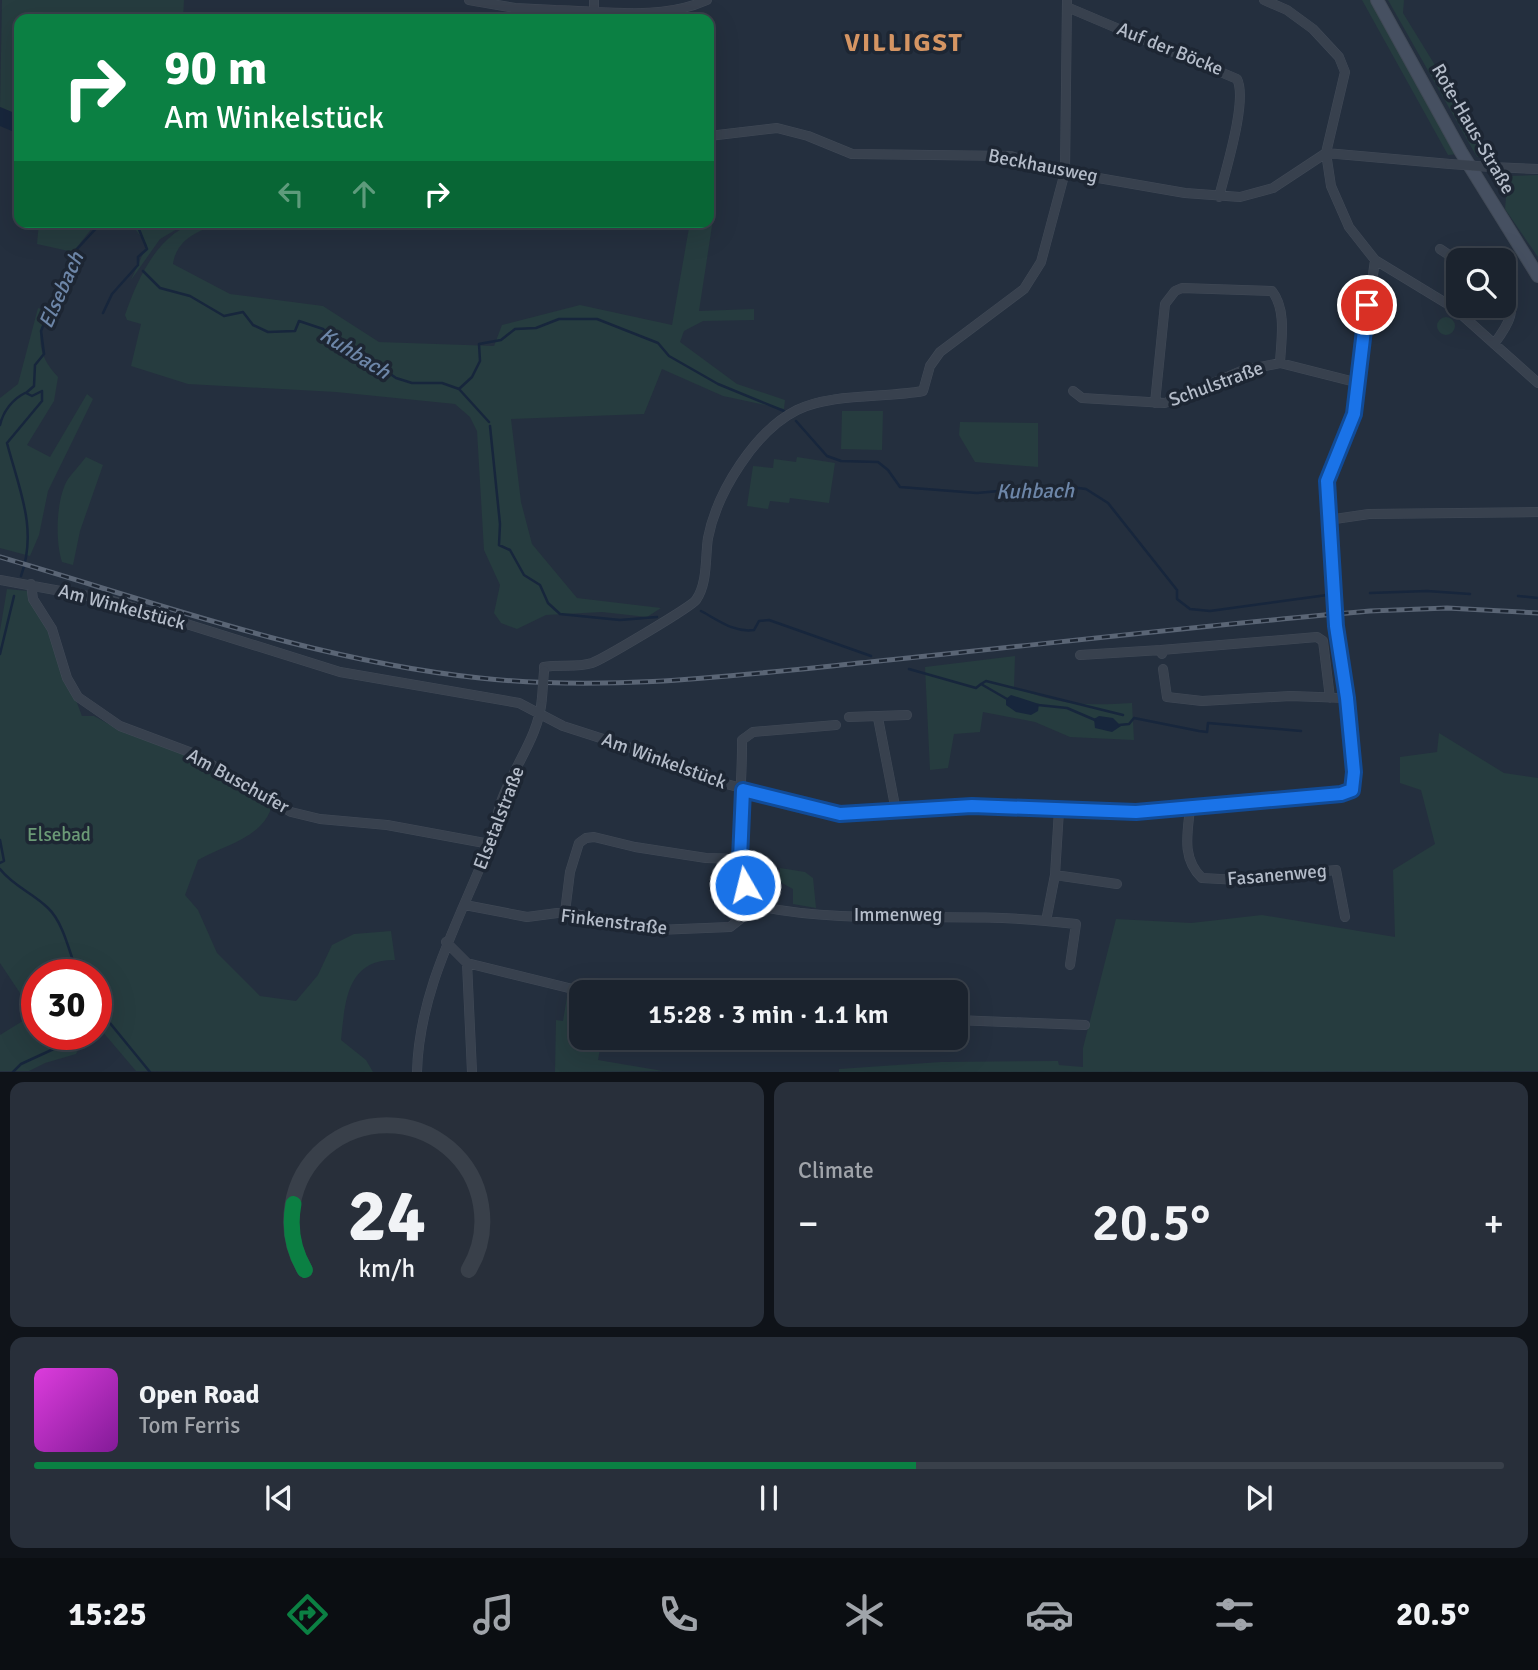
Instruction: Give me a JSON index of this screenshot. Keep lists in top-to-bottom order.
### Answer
{
  "streets": {
    "main road": ["Rote-Haus-Straße"],
    "street": [
      "Auf der Böcke",
      "Beckhausweg",
      "Schulstraße",
      "Am Winkelstück",
      "Am Buschufer",
      "Elsetalstraße",
      "Fasanenweg",
      "Immenweg",
      "Finkenstraße"
    ]
  },
  "crossings": [
    ["Auf der Böcke", "Beckhausweg"],
    ["Beckhausweg", "Elsetalstraße"],
    ["Schulstraße", "Am Winkelstück"],
    ["Am Winkelstück", "Am Buschufer"],
    ["Am Winkelstück", "Elsetalstraße"],
    ["Am Winkelstück", "Fasanenweg"],
    ["Am Buschufer", "Elsetalstraße"],
    ["Elsetalstraße", "Finkenstraße"],
    ["Immenweg", "Finkenstraße"]
  ],
  "districts": ["VILLIGST"],
  "water": ["Elsebach", "Kuhbach"],
  "parks": ["Elsebad"],
  "page": {
    "turn": ["90 m", "Am Winkelstück"],
    "limit": "30",
    "trip": "15:28 · 3 min · 1.1 km",
    "tile": "Climate",
    "heat": ["−", "20.5°", "+"],
    "song": ["Open Road", "Tom Ferris"],
    "tabs": ["15:25", "20.5°"],
    "gauge": ["24", "km/h"]
  }
}
